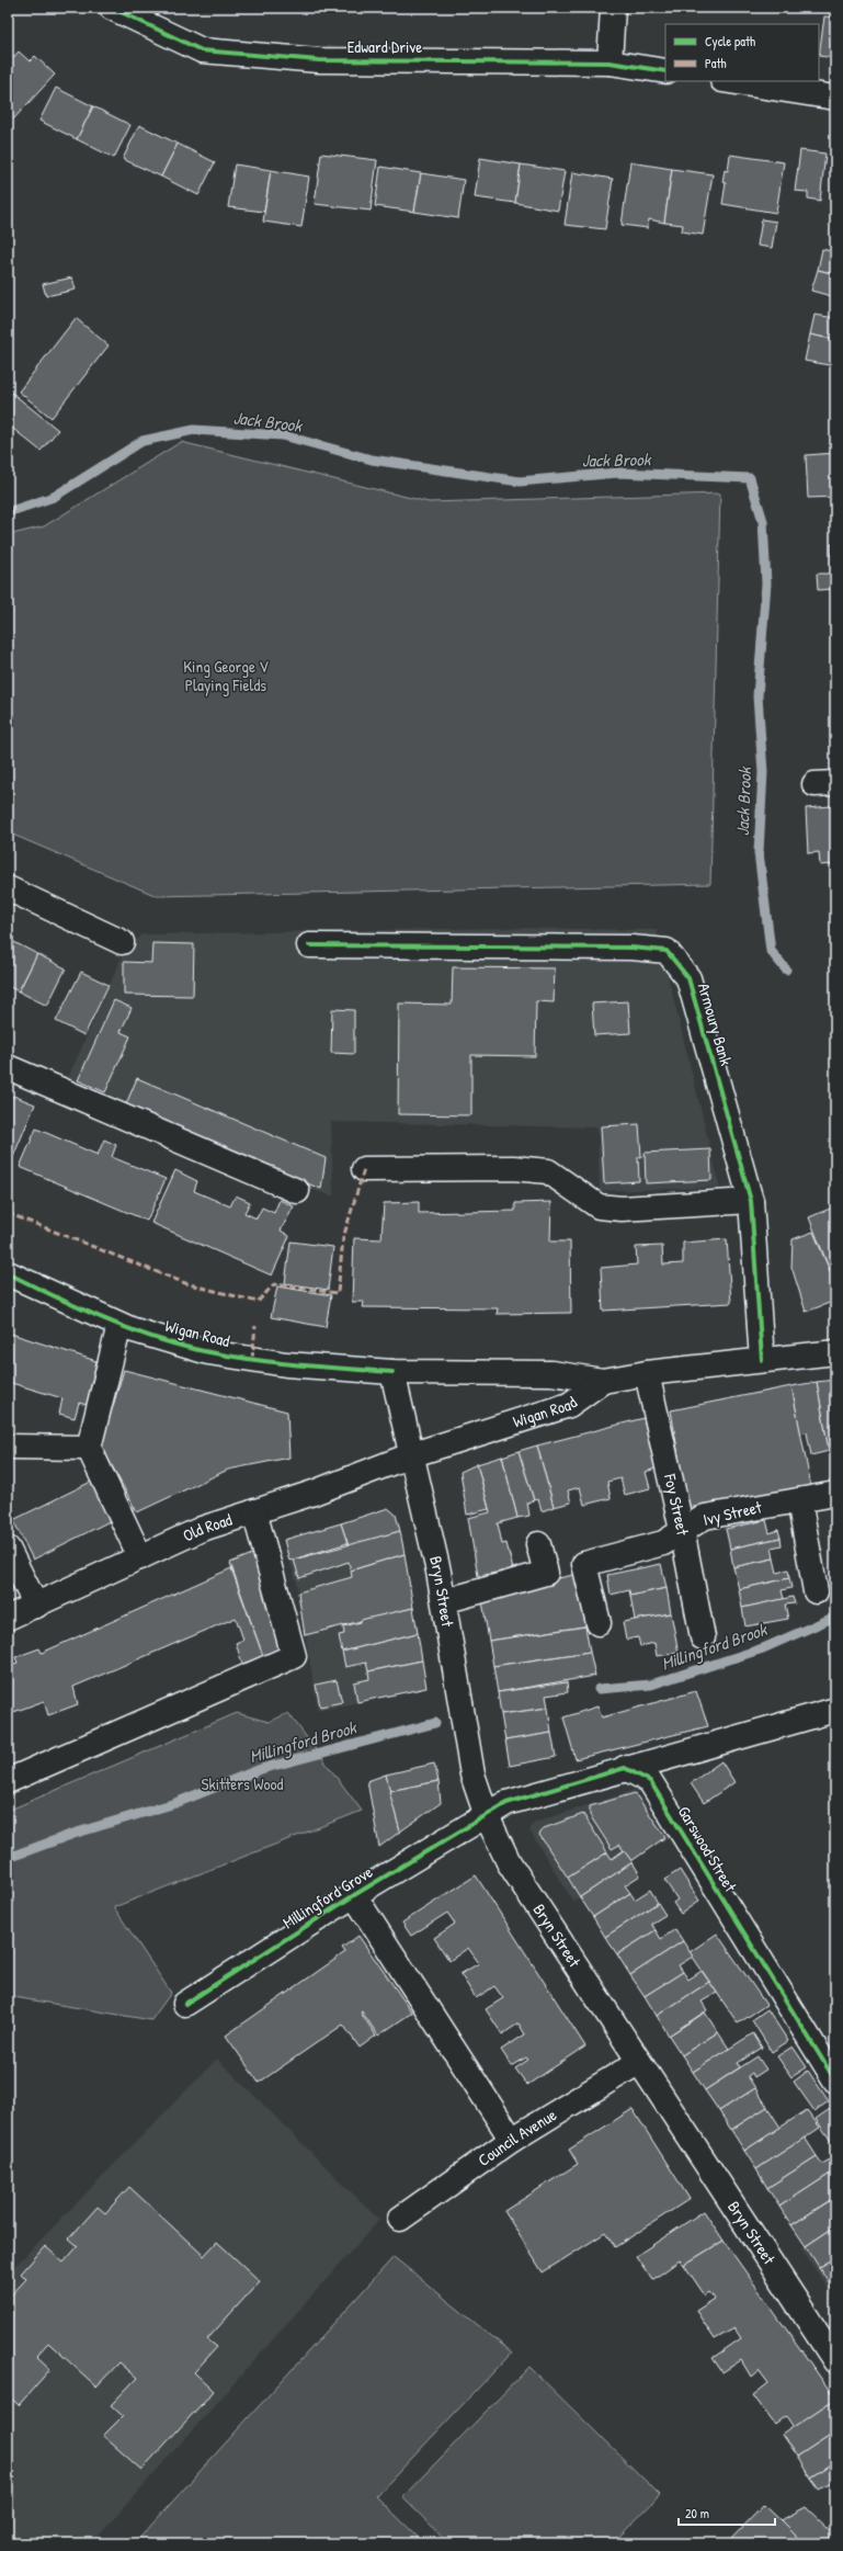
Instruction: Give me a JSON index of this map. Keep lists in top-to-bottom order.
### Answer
{
  "streets": {
    "street": [
      "Edward Drive",
      "Armoury Bank",
      "Wigan Road",
      "Foy Street",
      "Ivy Street",
      "Old Road",
      "Bryn Street",
      "Garswood Street",
      "Millingford Grove",
      "Council Avenue"
    ]
  },
  "crossings": [
    ["Armoury Bank", "Wigan Road"],
    ["Wigan Road", "Foy Street"],
    ["Wigan Road", "Old Road"],
    ["Wigan Road", "Bryn Street"],
    ["Foy Street", "Ivy Street"],
    ["Old Road", "Bryn Street"],
    ["Bryn Street", "Millingford Grove"],
    ["Bryn Street", "Council Avenue"]
  ],
  "water": ["Jack Brook", "Millingford Brook"],
  "parks": ["King George V Playing Fields", "Skitters Wood"],
  "legend": ["Cycle path", "Path"],
  "scale_bar": "20 m"
}
